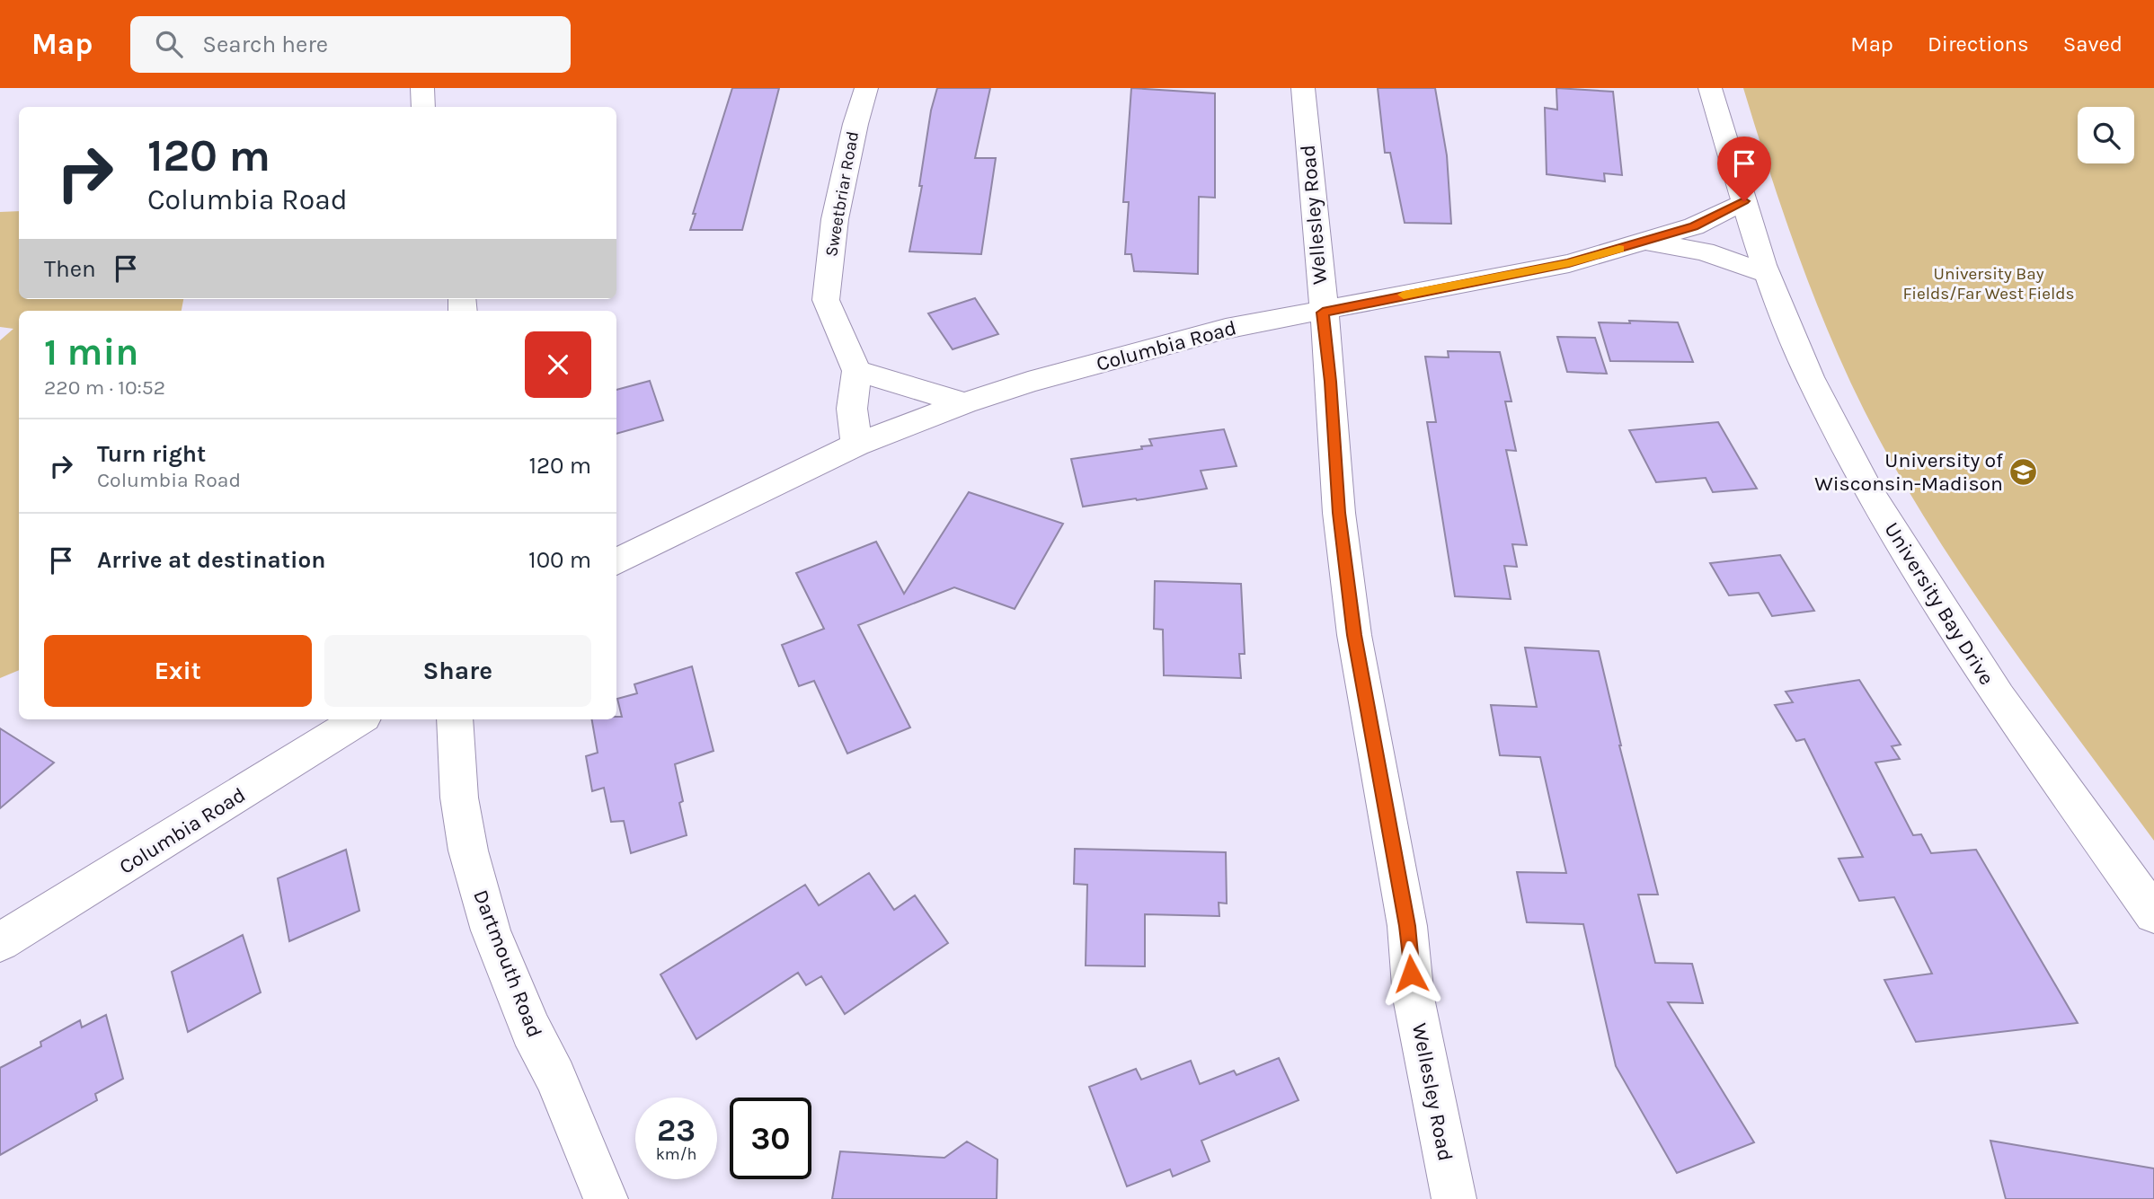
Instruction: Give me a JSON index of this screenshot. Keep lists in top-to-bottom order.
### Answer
{
  "streets": {
    "street": [
      "Sweetbriar Road",
      "Wellesley Road",
      "Columbia Road",
      "University Bay Drive",
      "Dartmouth Road"
    ]
  },
  "crossings": [
    ["Wellesley Road", "Columbia Road"],
    ["Columbia Road", "University Bay Drive"]
  ],
  "parks": ["University Bay Fields/Far West Fields"],
  "places": {
    "school or university": ["University of Wisconsin-Madison"]
  },
  "page": {
    "header": "Map",
    "search": "Search here",
    "nav": ["Map", "Directions", "Saved"],
    "turn": ["120 m", "Columbia Road"],
    "then": "Then",
    "heading": ["1 min", "220 m · 10:52"],
    "list": [
      {
        "name": "Turn right",
        "note": "Columbia Road",
        "value": "120 m"
      },
      {
        "name": "Arrive at destination",
        "value": "100 m"
      }
    ],
    "buttons": ["Exit", "Share"],
    "speed": "23 km/h",
    "limit": "30"
  }
}
